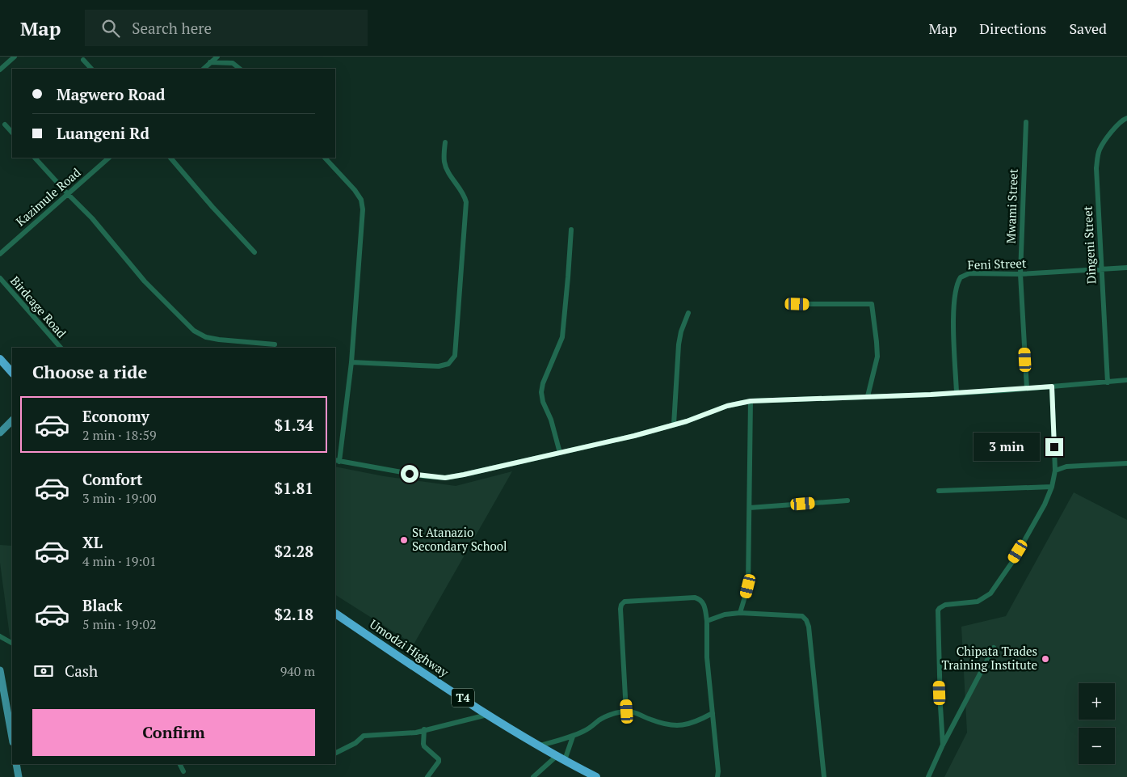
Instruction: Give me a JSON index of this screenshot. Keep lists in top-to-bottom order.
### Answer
{
  "streets": {
    "highway": ["Umodzi Highway", "T4"],
    "street": [
      "Kazimule Road",
      "Mwami Street",
      "Dingeni Street",
      "Feni Street",
      "Birdcage Road"
    ]
  },
  "crossings": [
    ["Mwami Street", "Feni Street"],
    ["Dingeni Street", "Feni Street"]
  ],
  "places": ["St Atanazio Secondary School", "Chipata Trades Training Institute"],
  "page": {
    "header": "Map",
    "search": "Search here",
    "nav": ["Map", "Directions", "Saved"],
    "banner": ["Magwero Road", "Luangeni Rd"],
    "heading": "Choose a ride",
    "list": [
      {
        "name": "Economy",
        "note": "2 min · 18:59",
        "value": "$1.34"
      },
      {
        "name": "Comfort",
        "note": "3 min · 19:00",
        "value": "$1.81"
      },
      {
        "name": "XL",
        "note": "4 min · 19:01",
        "value": "$2.28"
      },
      {
        "name": "Black",
        "note": "5 min · 19:02",
        "value": "$2.18"
      }
    ],
    "bubble": "3 min",
    "pay": ["Cash", "940 m"],
    "map_buttons": ["+", "−"],
    "buttons": "Confirm"
  }
}
